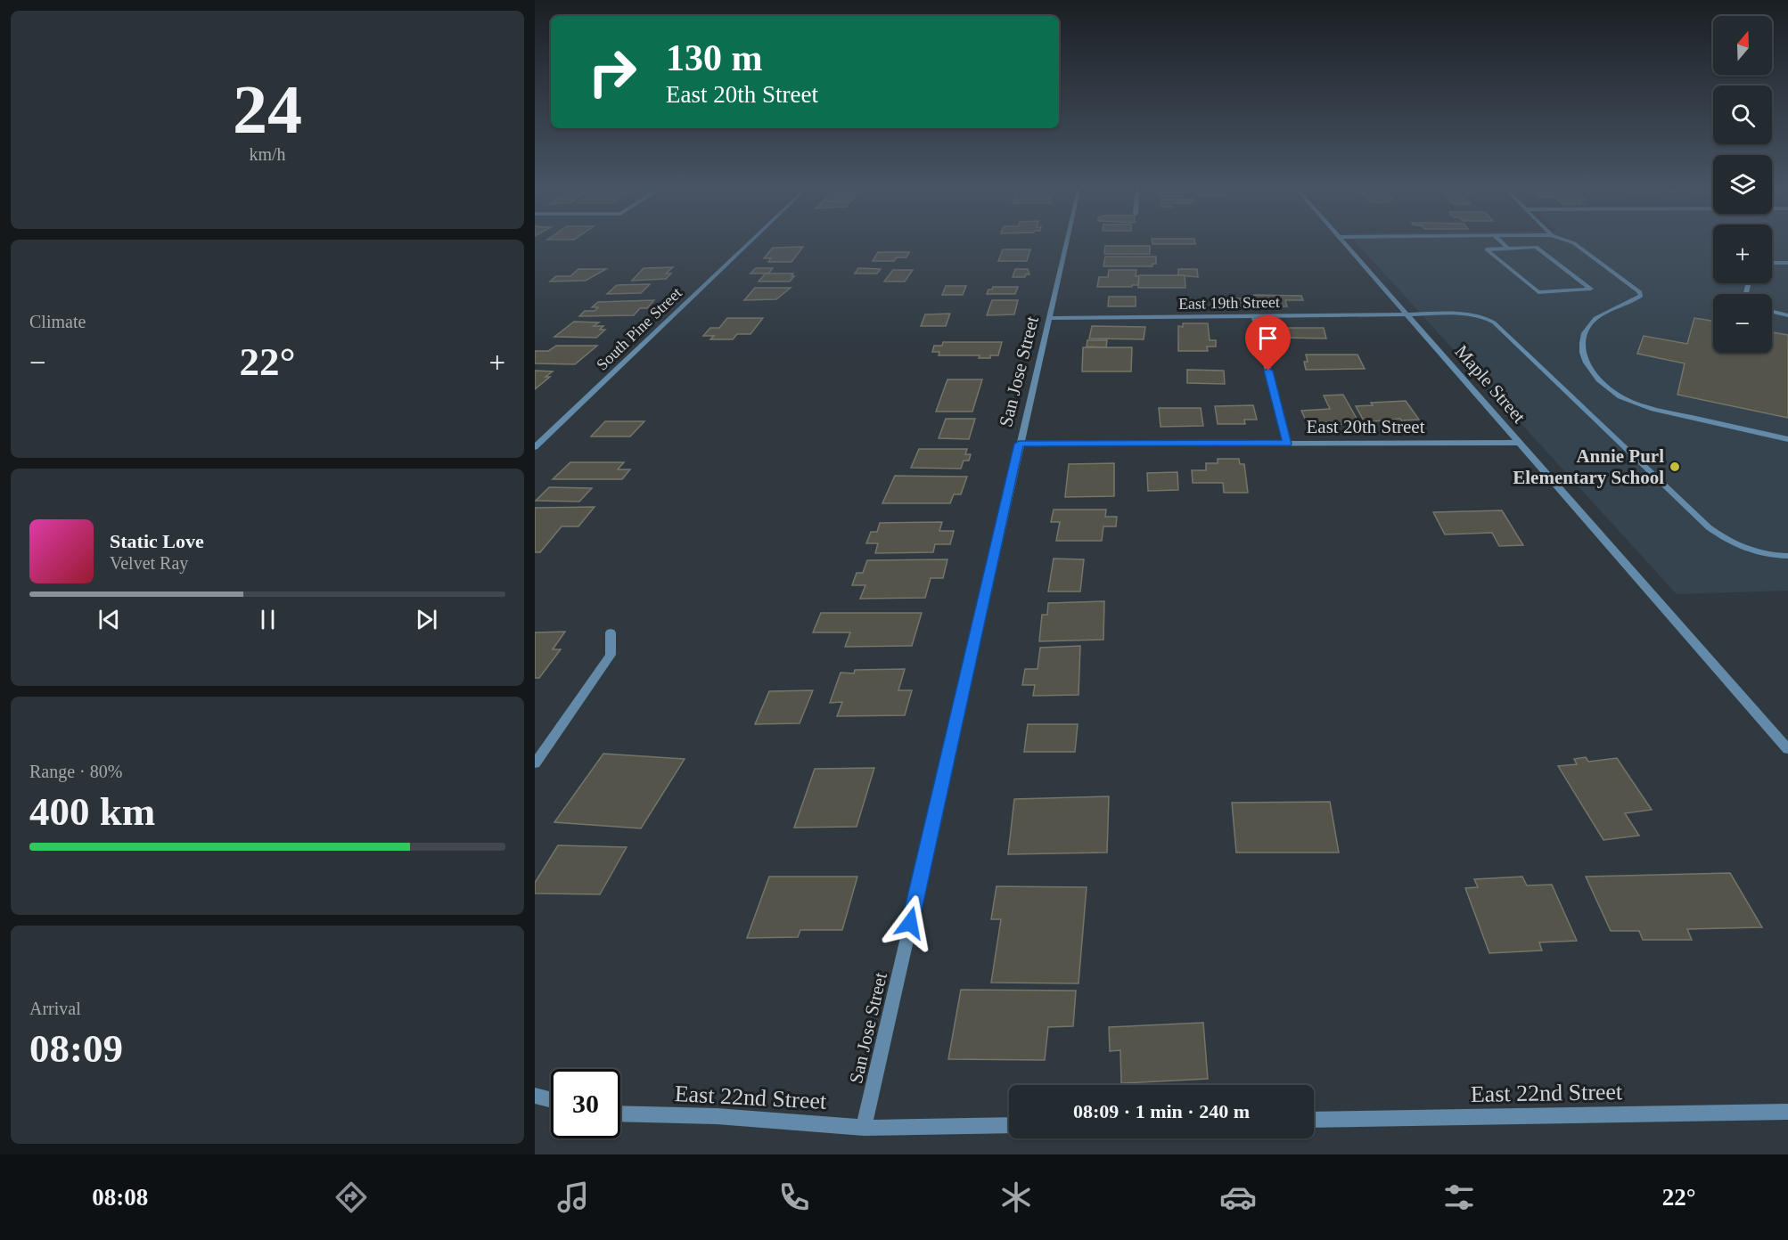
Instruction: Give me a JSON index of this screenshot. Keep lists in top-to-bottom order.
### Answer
{
  "streets": {
    "street": [
      "East 19th Street",
      "South Pine Street",
      "San Jose Street",
      "Maple Street",
      "East 20th Street",
      "East 22nd Street"
    ]
  },
  "crossings": [
    ["East 19th Street", "San Jose Street"],
    ["East 19th Street", "Maple Street"],
    ["San Jose Street", "East 20th Street"],
    ["San Jose Street", "East 22nd Street"],
    ["Maple Street", "East 20th Street"]
  ],
  "places": ["Annie Purl Elementary School"],
  "north": "top",
  "page": {
    "tile": [
      ["24", "km/h"],
      "Climate",
      ["Range · 80%", "400 km"],
      ["Arrival", "08:09"]
    ],
    "map_buttons": ["+", "−"],
    "turn": ["130 m", "East 20th Street"],
    "heat": ["−", "22°", "+"],
    "song": ["Static Love", "Velvet Ray"],
    "limit": "30",
    "trip": "08:09 · 1 min · 240 m",
    "tabs": ["08:08", "22°"]
  }
}
